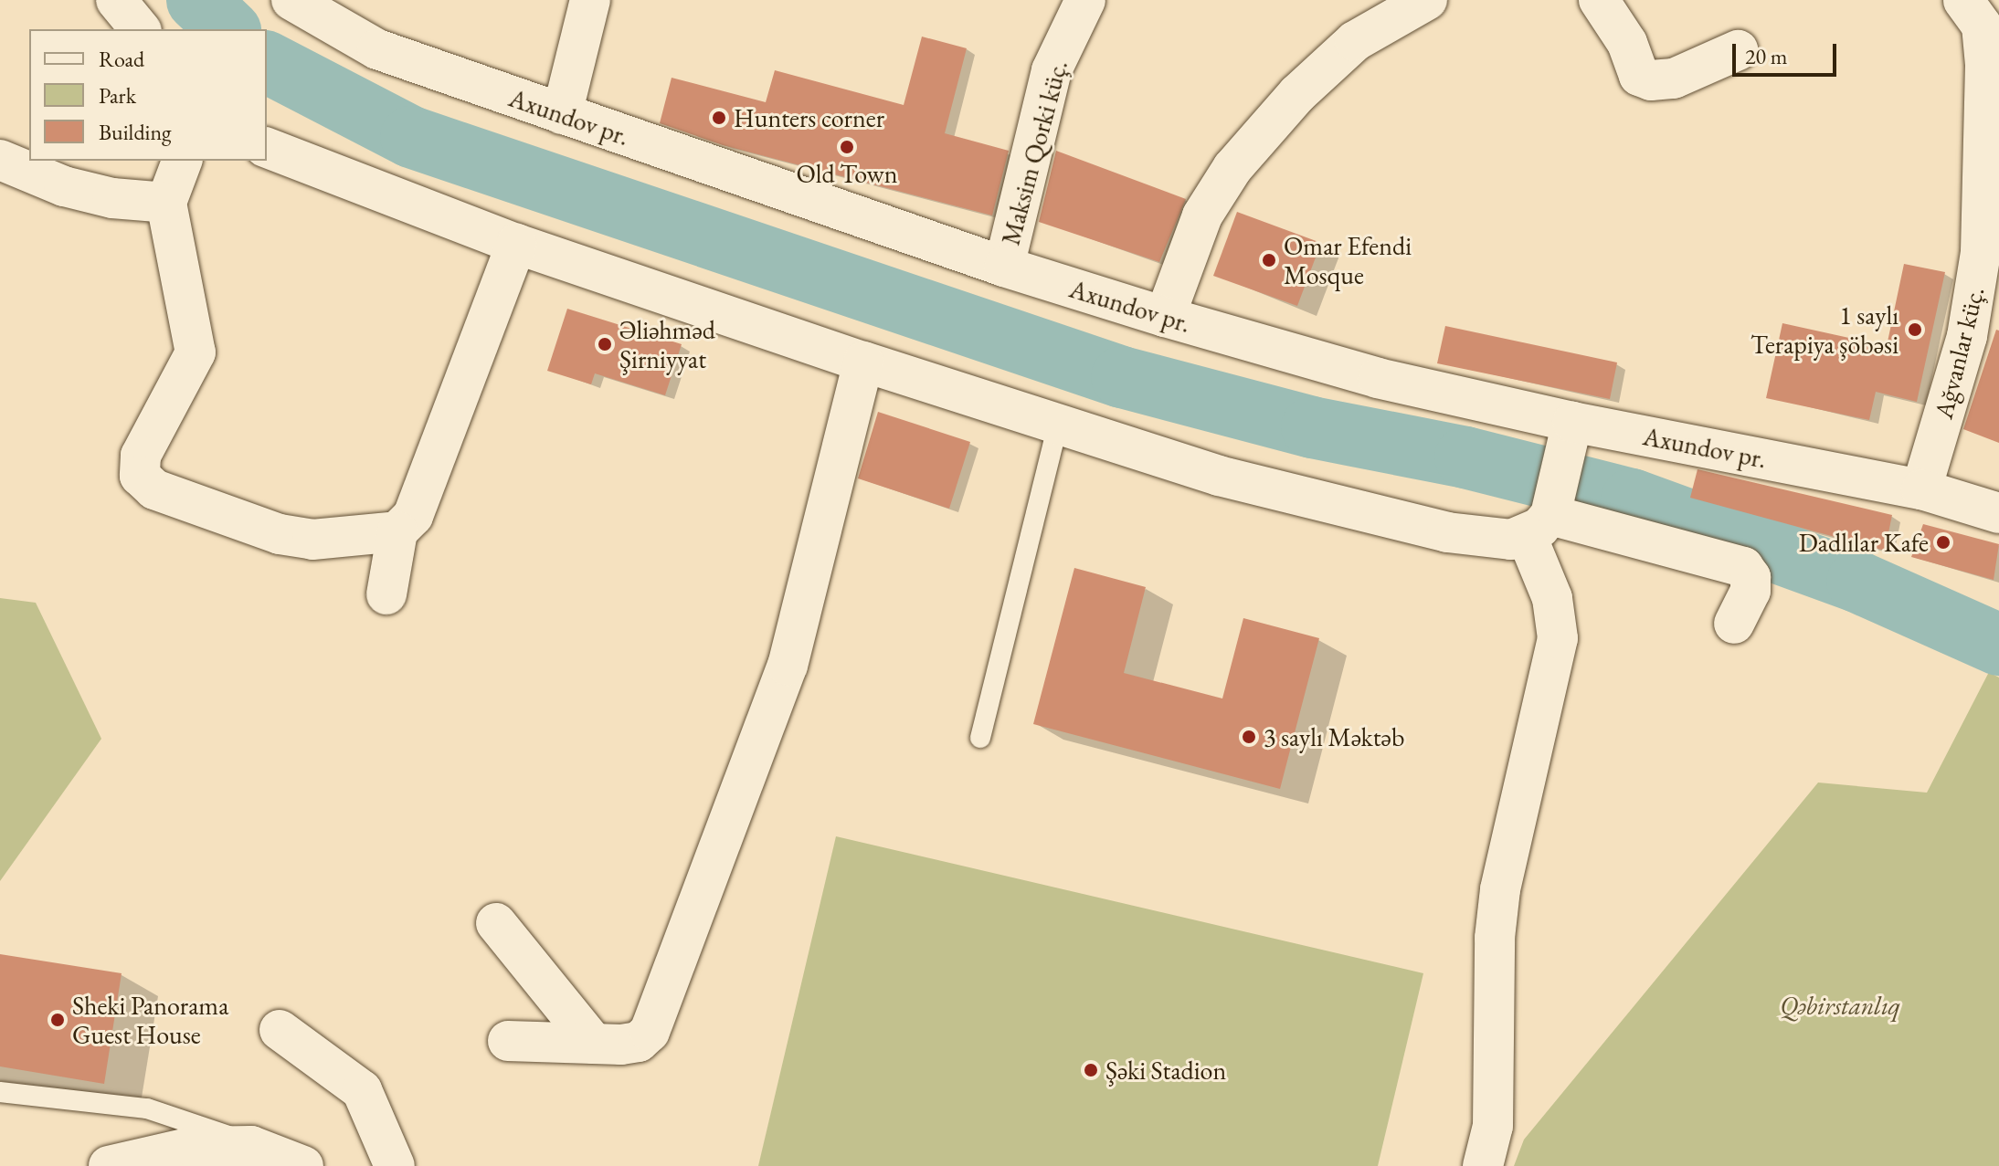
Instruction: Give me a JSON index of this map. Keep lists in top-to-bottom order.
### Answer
{
  "streets": {
    "street": ["Axundov pr.", "Maksim Qorki küç.", "Ağvanlar küç."]
  },
  "crossings": [
    ["Axundov pr.", "Maksim Qorki küç."],
    ["Axundov pr.", "Ağvanlar küç."]
  ],
  "parks": ["Qəbirstanlıq"],
  "places": [
    "Hunters corner",
    "Old Town",
    "Omar Efendi Mosque",
    "1 saylı Terapiya şöbəsi",
    "Əliəhməd Şirniyyat",
    "Dadlılar Kafe",
    "3 saylı Məktəb",
    "Sheki Panorama Guest House",
    "Şəki Stadion"
  ],
  "legend": ["Road", "Park", "Building"],
  "scale_bar": "20 m"
}
